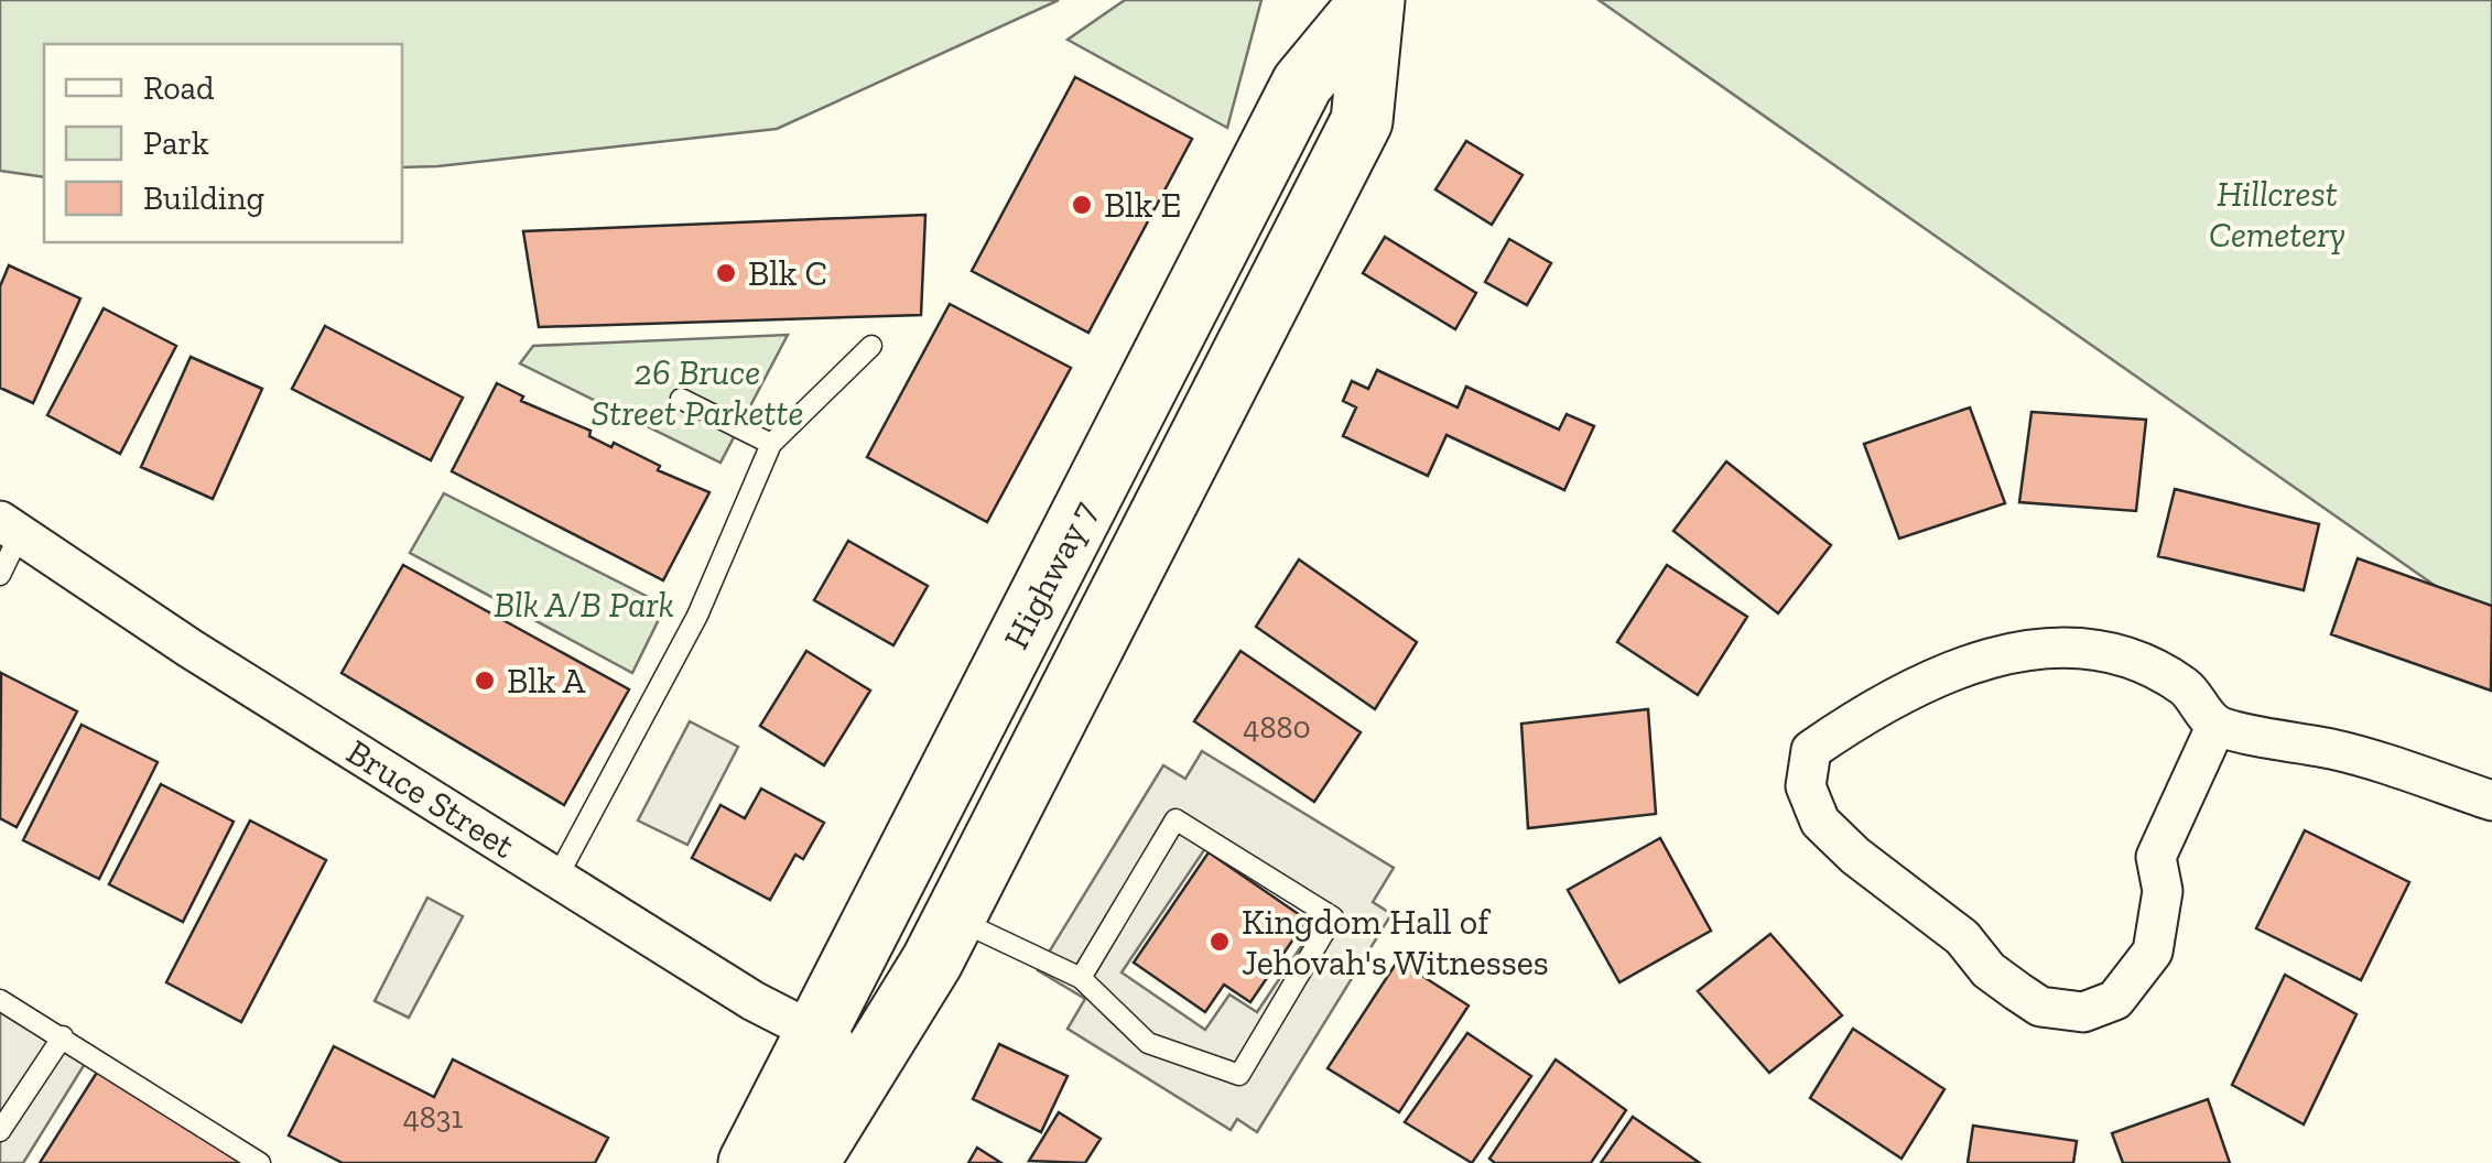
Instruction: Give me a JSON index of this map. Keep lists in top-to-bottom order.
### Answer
{
  "streets": {
    "main road": ["Highway 7"],
    "street": ["Bruce Street"]
  },
  "crossings": [
    ["Highway 7", "Bruce Street"]
  ],
  "parks": ["Hillcrest Cemetery", "26 Bruce Street Parkette", "Blk A/B Park"],
  "places": [
    "Blk E",
    "Blk C",
    "Blk A",
    "Kingdom Hall of Jehovah's Witnesses"
  ],
  "house_numbers": ["4880", "4831"],
  "legend": ["Road", "Park", "Building"]
}
